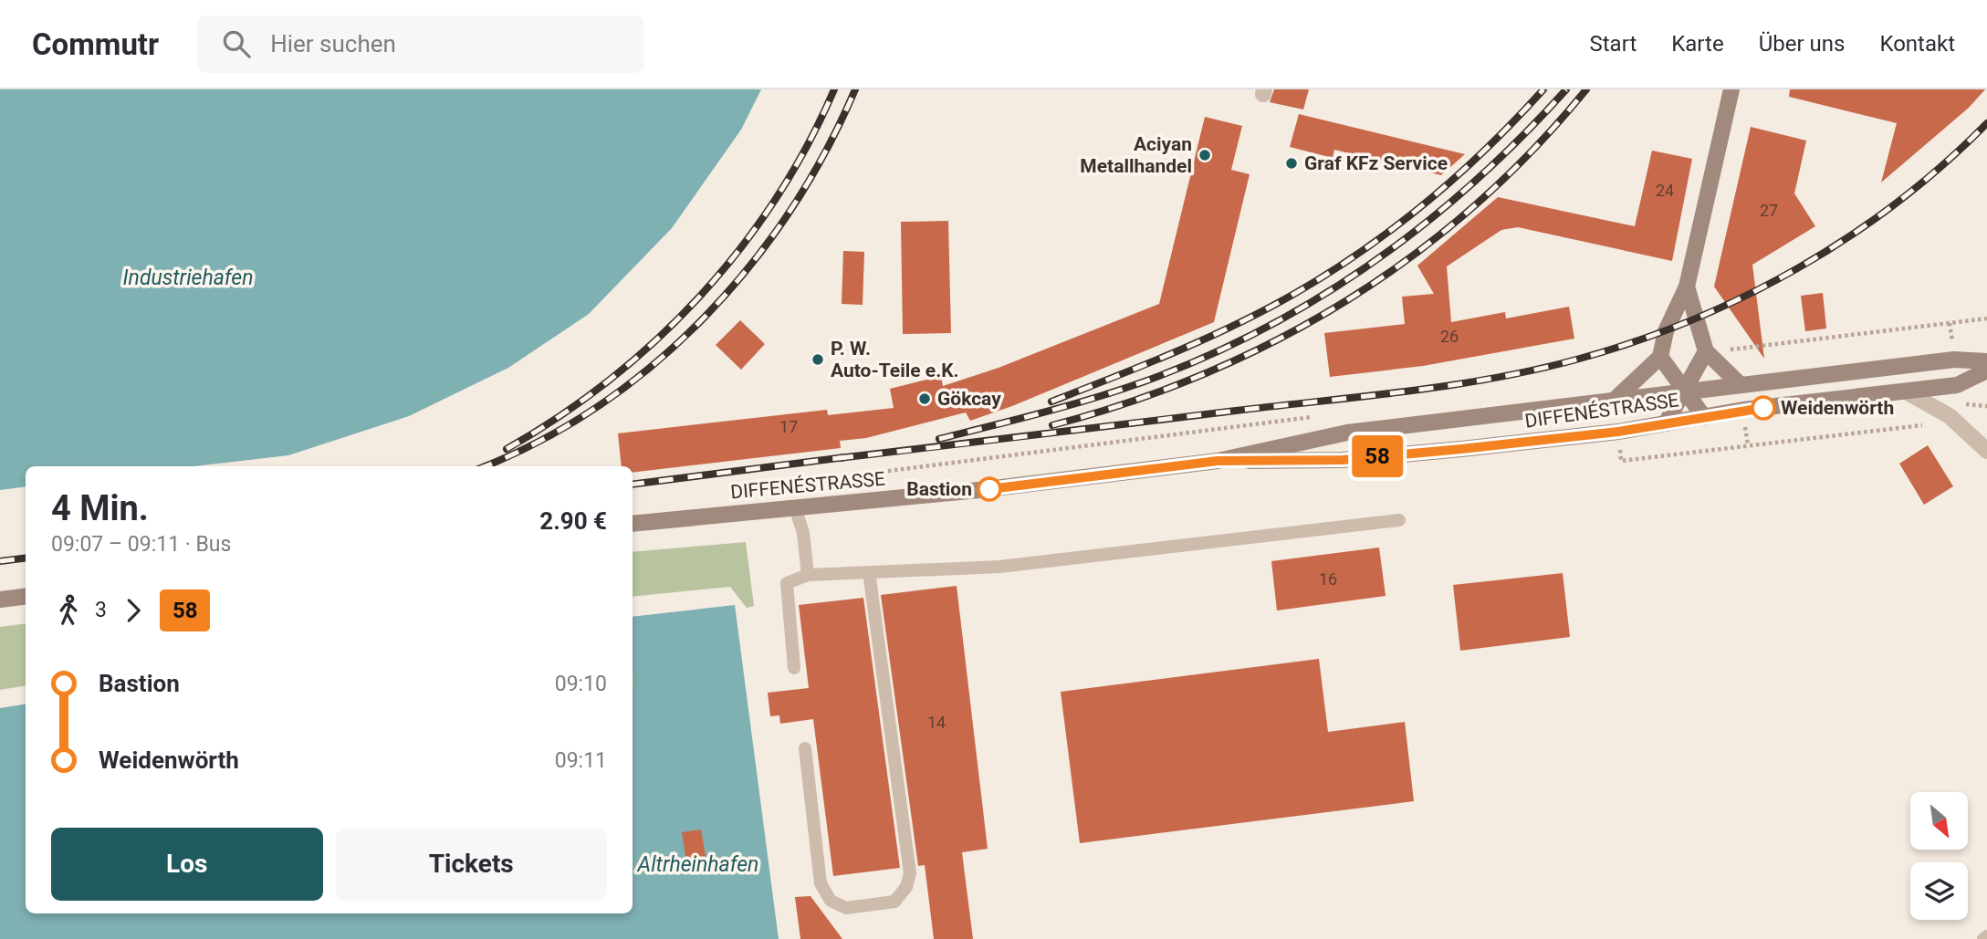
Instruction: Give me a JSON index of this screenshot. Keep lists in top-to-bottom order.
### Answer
{
  "streets": {
    "main road": ["DIFFENÉSTRASSE"]
  },
  "water": ["Industriehafen", "Altrheinhafen"],
  "places": [
    "Aciyan Metallhandel",
    "Graf KFz Service",
    "P. W. Auto-Teile e.K.",
    "Gökcay",
    "Weidenwörth",
    "Bastion"
  ],
  "lines": ["bus line 58"],
  "house_numbers": [
    "24",
    "27",
    "26",
    "17",
    "16",
    "14"
  ],
  "north": "bottom right",
  "page": {
    "header": "Commutr",
    "search": "Hier suchen",
    "nav": [
      "Start",
      "Karte",
      "Über uns",
      "Kontakt"
    ],
    "on_map": "58",
    "heading": ["4 Min.", "09:07 – 09:11 · Bus", "2.90 €"],
    "legs": ["3", "58"],
    "list": [
      {
        "name": "Bastion",
        "value": "09:10"
      },
      {
        "name": "Weidenwörth",
        "value": "09:11"
      }
    ],
    "buttons": ["Los", "Tickets"]
  }
}
